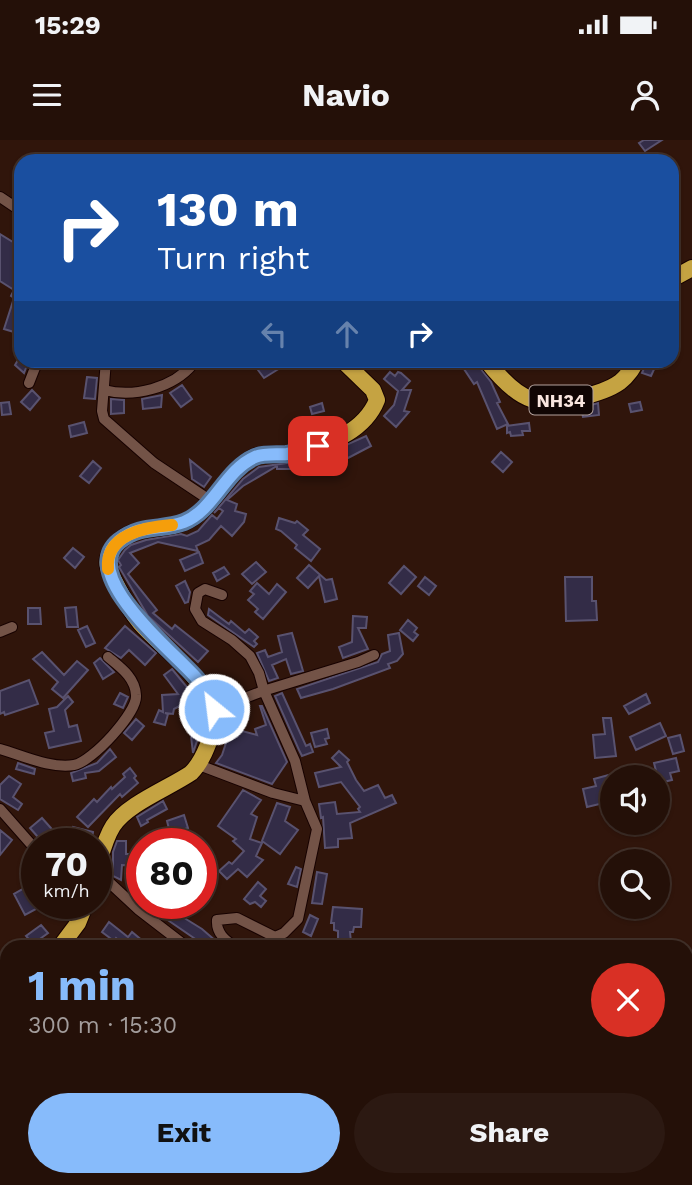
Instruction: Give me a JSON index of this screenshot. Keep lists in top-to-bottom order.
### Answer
{
  "streets": {
    "highway": ["NH34"]
  },
  "page": {
    "status": "15:29",
    "header": "Navio",
    "turn": ["130 m", "Turn right"],
    "speed": "70 km/h",
    "limit": "80",
    "heading": ["1 min", "300 m · 15:30"],
    "buttons": ["Exit", "Share"]
  }
}
